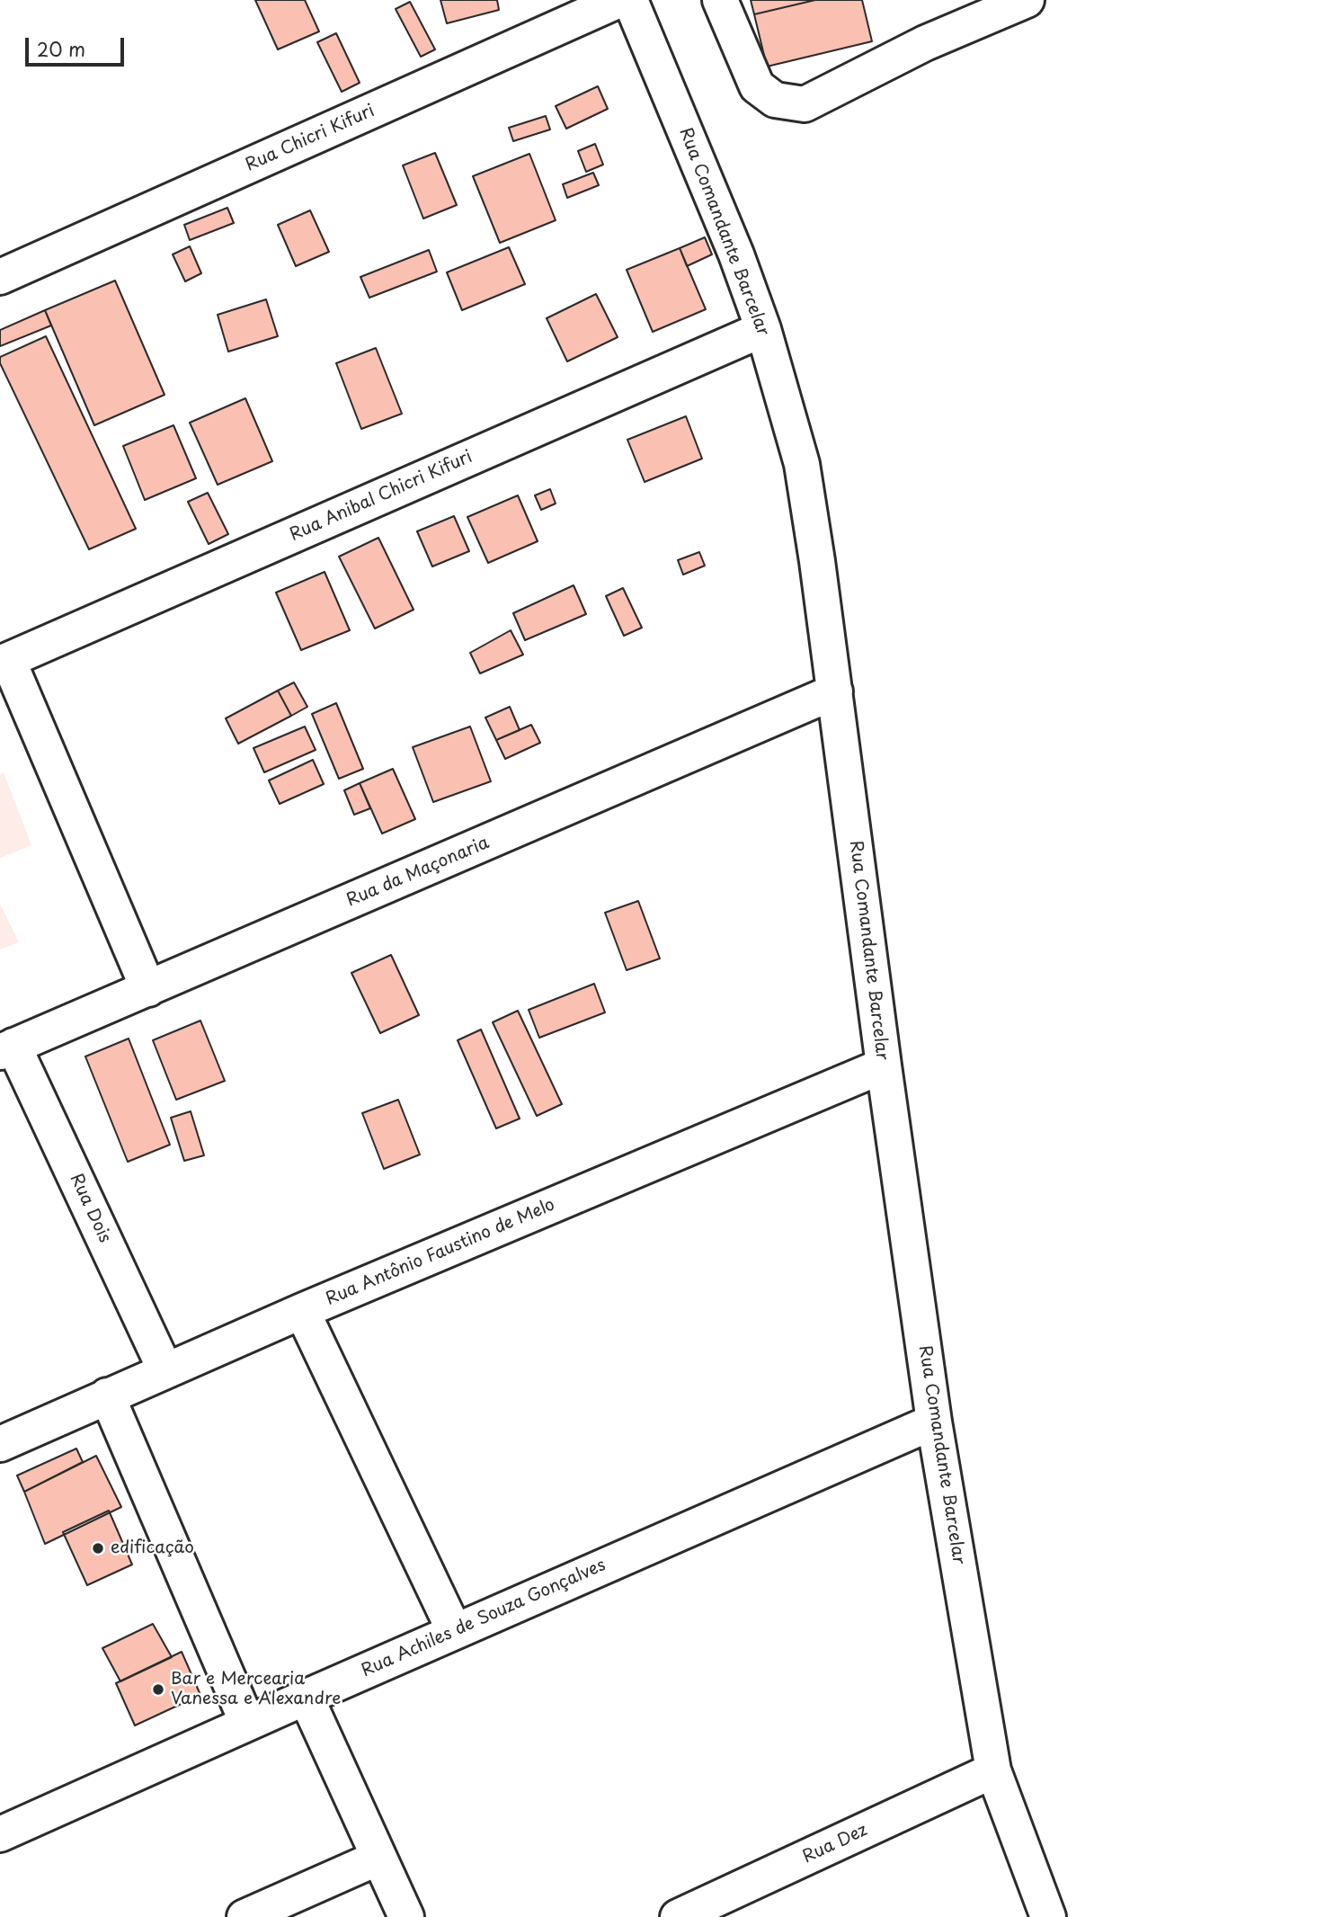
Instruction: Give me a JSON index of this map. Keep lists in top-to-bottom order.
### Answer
{
  "streets": {
    "street": [
      "Rua Chicri Kifuri",
      "Rua Comandante Barcelar",
      "Rua Anibal Chicri Kifuri",
      "Rua da Maçonaria",
      "Rua Dois",
      "Rua Antônio Faustino de Melo",
      "Rua Achiles de Souza Gonçalves",
      "Rua Dez"
    ]
  },
  "crossings": [
    ["Rua Comandante Barcelar", "Rua Anibal Chicri Kifuri"],
    ["Rua Comandante Barcelar", "Rua da Maçonaria"],
    ["Rua Comandante Barcelar", "Rua Antônio Faustino de Melo"],
    ["Rua Comandante Barcelar", "Rua Achiles de Souza Gonçalves"],
    ["Rua Comandante Barcelar", "Rua Dez"],
    ["Rua da Maçonaria", "Rua Dois"],
    ["Rua Dois", "Rua Antônio Faustino de Melo"]
  ],
  "places": ["edificação", "Bar e Mercearia Vanessa e Alexandre"],
  "scale_bar": "20 m"
}
